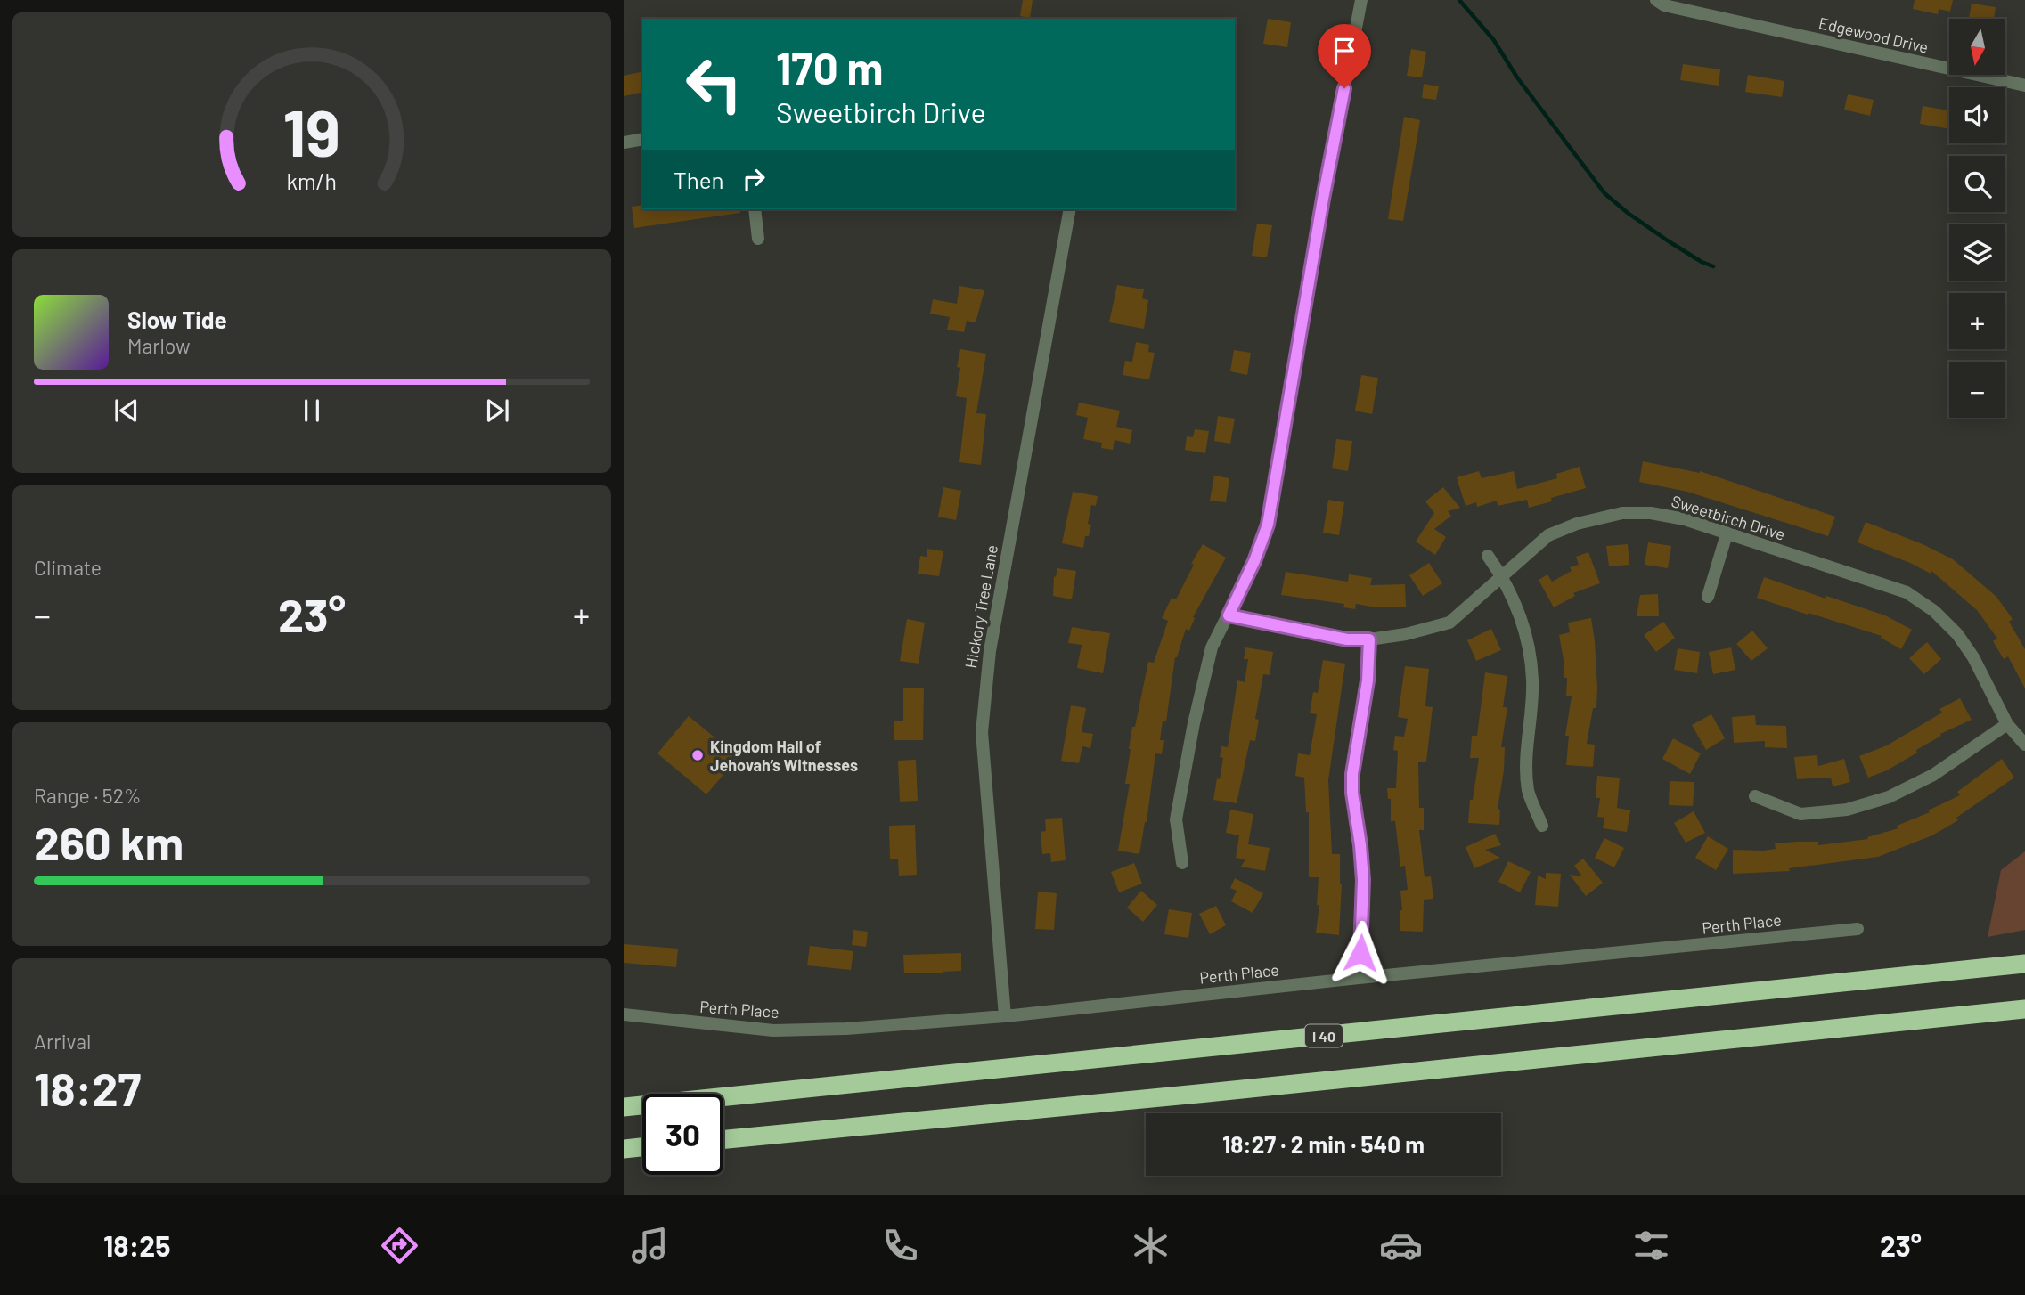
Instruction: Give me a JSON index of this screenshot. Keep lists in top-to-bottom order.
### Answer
{
  "streets": {
    "highway": ["I 40"],
    "street": [
      "Edgewood Drive",
      "Sweetbirch Drive",
      "Hickory Tree Lane",
      "Perth Place"
    ]
  },
  "crossings": [
    ["Hickory Tree Lane", "Perth Place"]
  ],
  "places": ["Kingdom Hall of Jehovah’s Witnesses"],
  "north": "bottom",
  "page": {
    "map_buttons": ["+", "−"],
    "turn": ["170 m", "Sweetbirch Drive"],
    "then": "Then",
    "song": ["Slow Tide", "Marlow"],
    "tile": [
      "Climate",
      ["Range · 52%", "260 km"],
      ["Arrival", "18:27"]
    ],
    "heat": ["−", "23°", "+"],
    "limit": "30",
    "trip": "18:27 · 2 min · 540 m",
    "tabs": ["18:25", "23°"],
    "gauge": ["19", "km/h"]
  }
}
